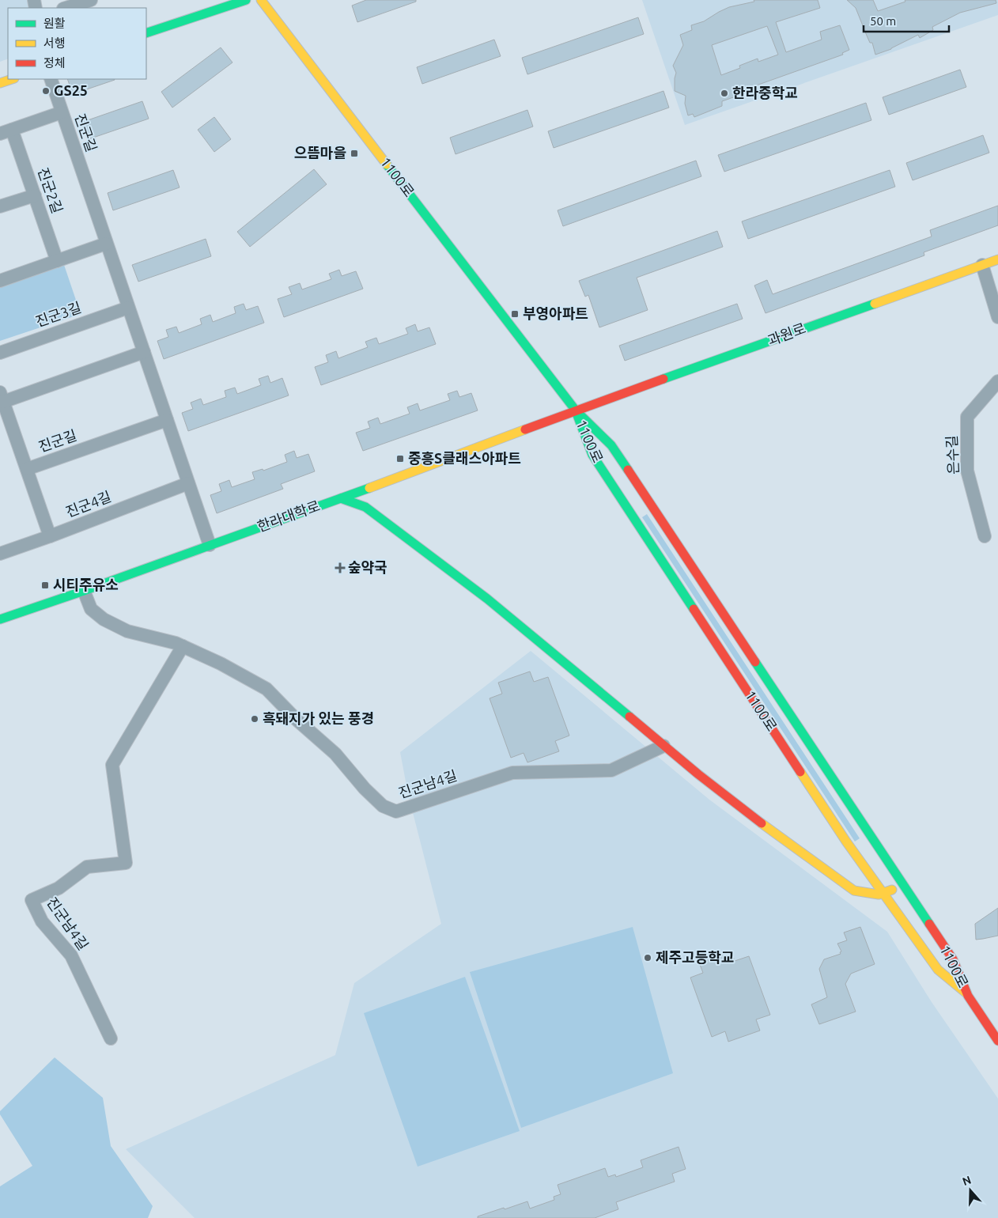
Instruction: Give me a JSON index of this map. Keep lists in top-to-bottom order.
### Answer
{
  "streets": {
    "main road": ["1100로", "과원로", "한라대학로"],
    "street": [
      "진군길",
      "진군2길",
      "진군3길",
      "은수길",
      "진군4길",
      "진군남4길"
    ]
  },
  "crossings": [
    ["진군길", "진군2길"],
    ["진군길", "진군3길"],
    ["진군길", "진군4길"],
    ["진군길", "한라대학로"],
    ["1100로", "과원로"],
    ["1100로", "한라대학로"],
    ["과원로", "한라대학로"],
    ["한라대학로", "진군남4길"]
  ],
  "places": {
    "other": [
      "GS25",
      "한라중학교",
      "흑돼지가 있는 풍경",
      "제주고등학교"
    ],
    "transit": [
      "으뜸마을",
      "부영아파트",
      "중흥S클래스아파트",
      "시티주유소"
    ],
    "health": ["숲약국"]
  },
  "legend": ["원활", "서행", "정체"],
  "scale_bar": "50 m",
  "north": "top"
}
